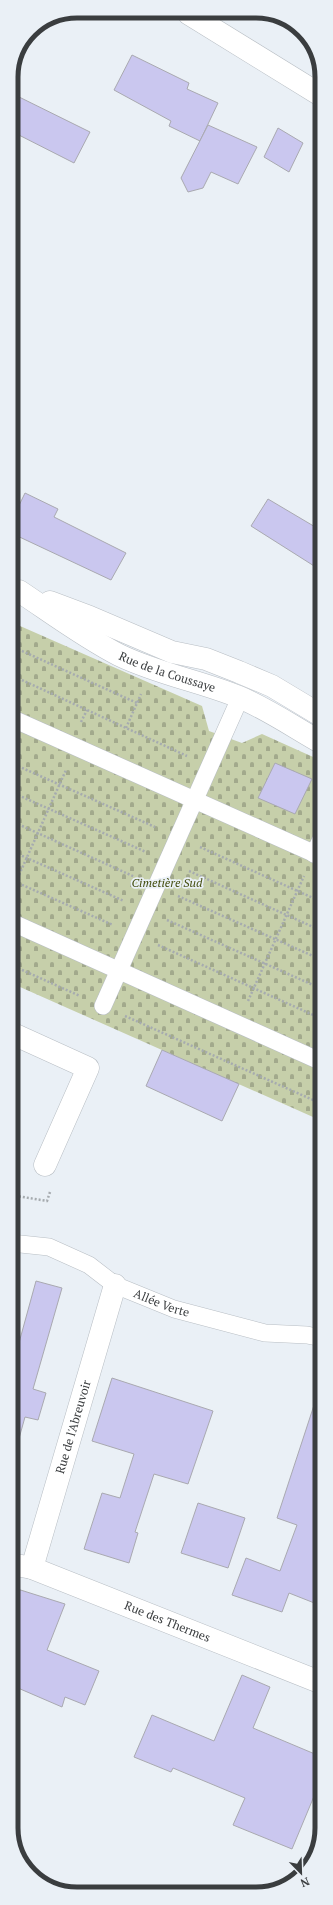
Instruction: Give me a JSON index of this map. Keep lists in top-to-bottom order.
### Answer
{
  "streets": {
    "street": ["Rue de la Coussaye", "Rue de l'Abreuvoir", "Rue des Thermes"],
    "lane": ["Allée Verte"]
  },
  "crossings": [
    ["Allée Verte", "Rue de l'Abreuvoir"],
    ["Rue de l'Abreuvoir", "Rue des Thermes"]
  ],
  "parks": ["Cimetière Sud"],
  "north": "bottom right"
}
